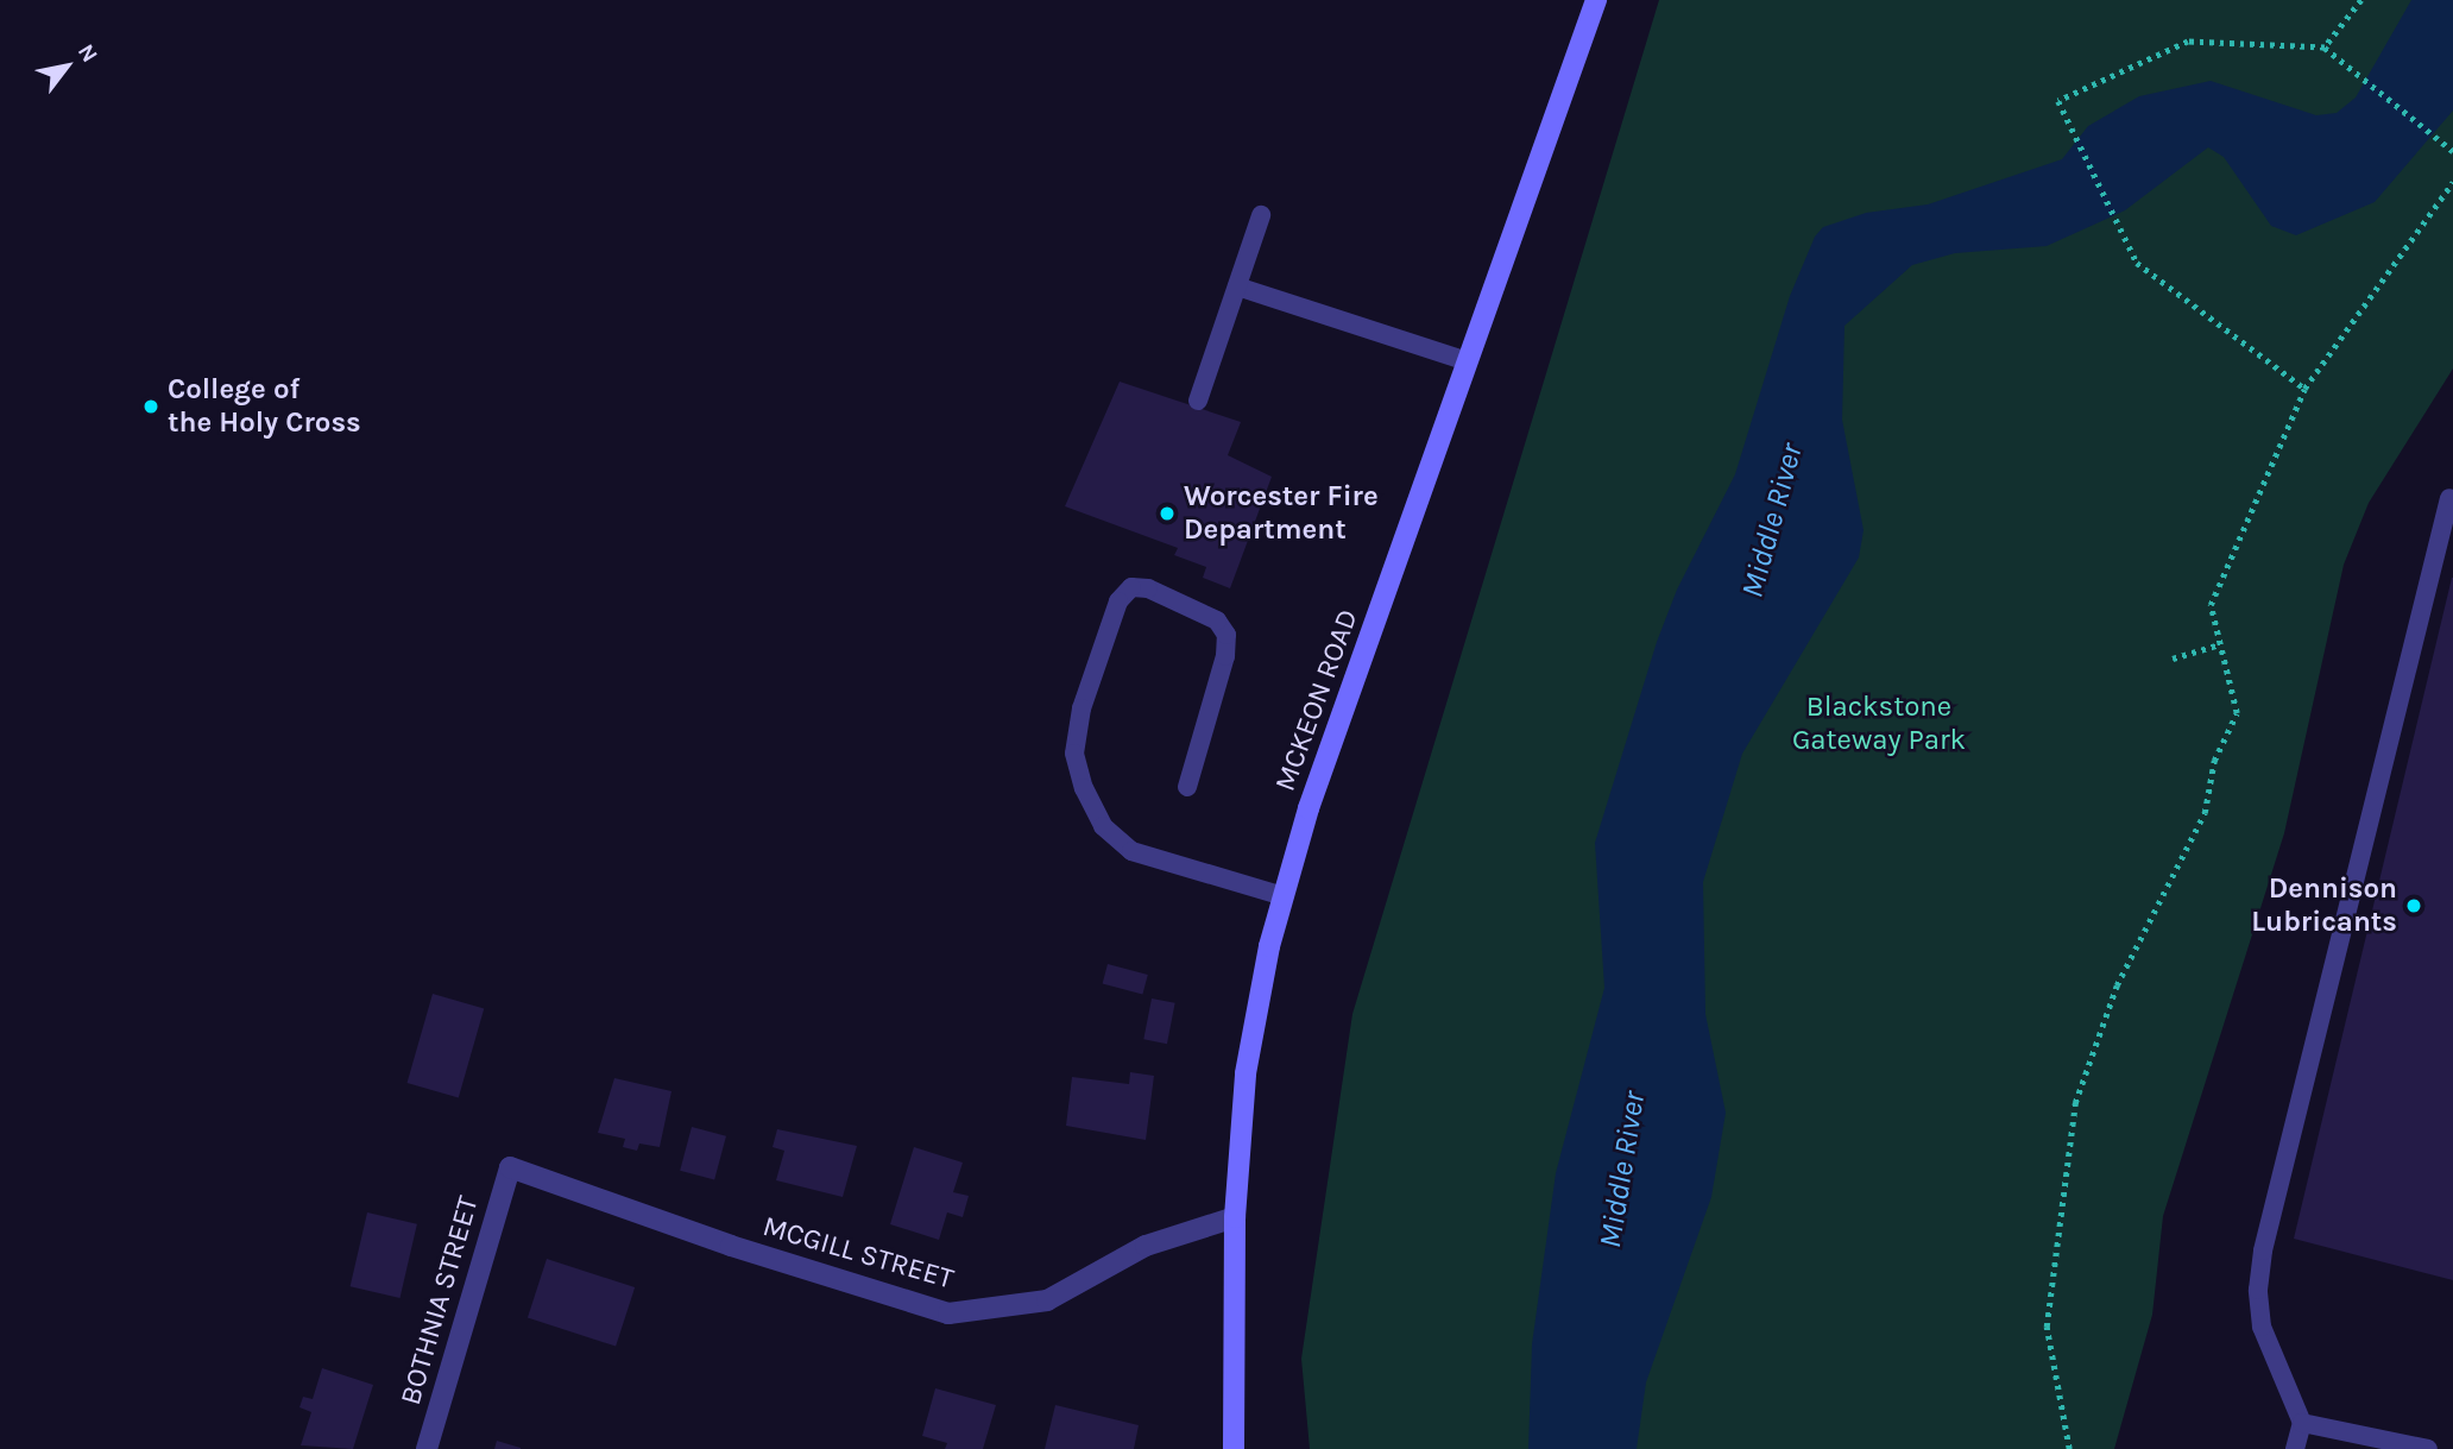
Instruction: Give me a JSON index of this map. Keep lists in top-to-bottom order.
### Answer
{
  "streets": {
    "main road": ["MCKEON ROAD"],
    "street": ["MCGILL STREET", "BOTHNIA STREET"]
  },
  "crossings": [
    ["MCKEON ROAD", "MCGILL STREET"],
    ["MCGILL STREET", "BOTHNIA STREET"]
  ],
  "water": ["Middle River"],
  "parks": ["Blackstone Gateway Park"],
  "places": ["College of the Holy Cross", "Worcester Fire Department", "Dennison Lubricants"],
  "north": "top right"
}
